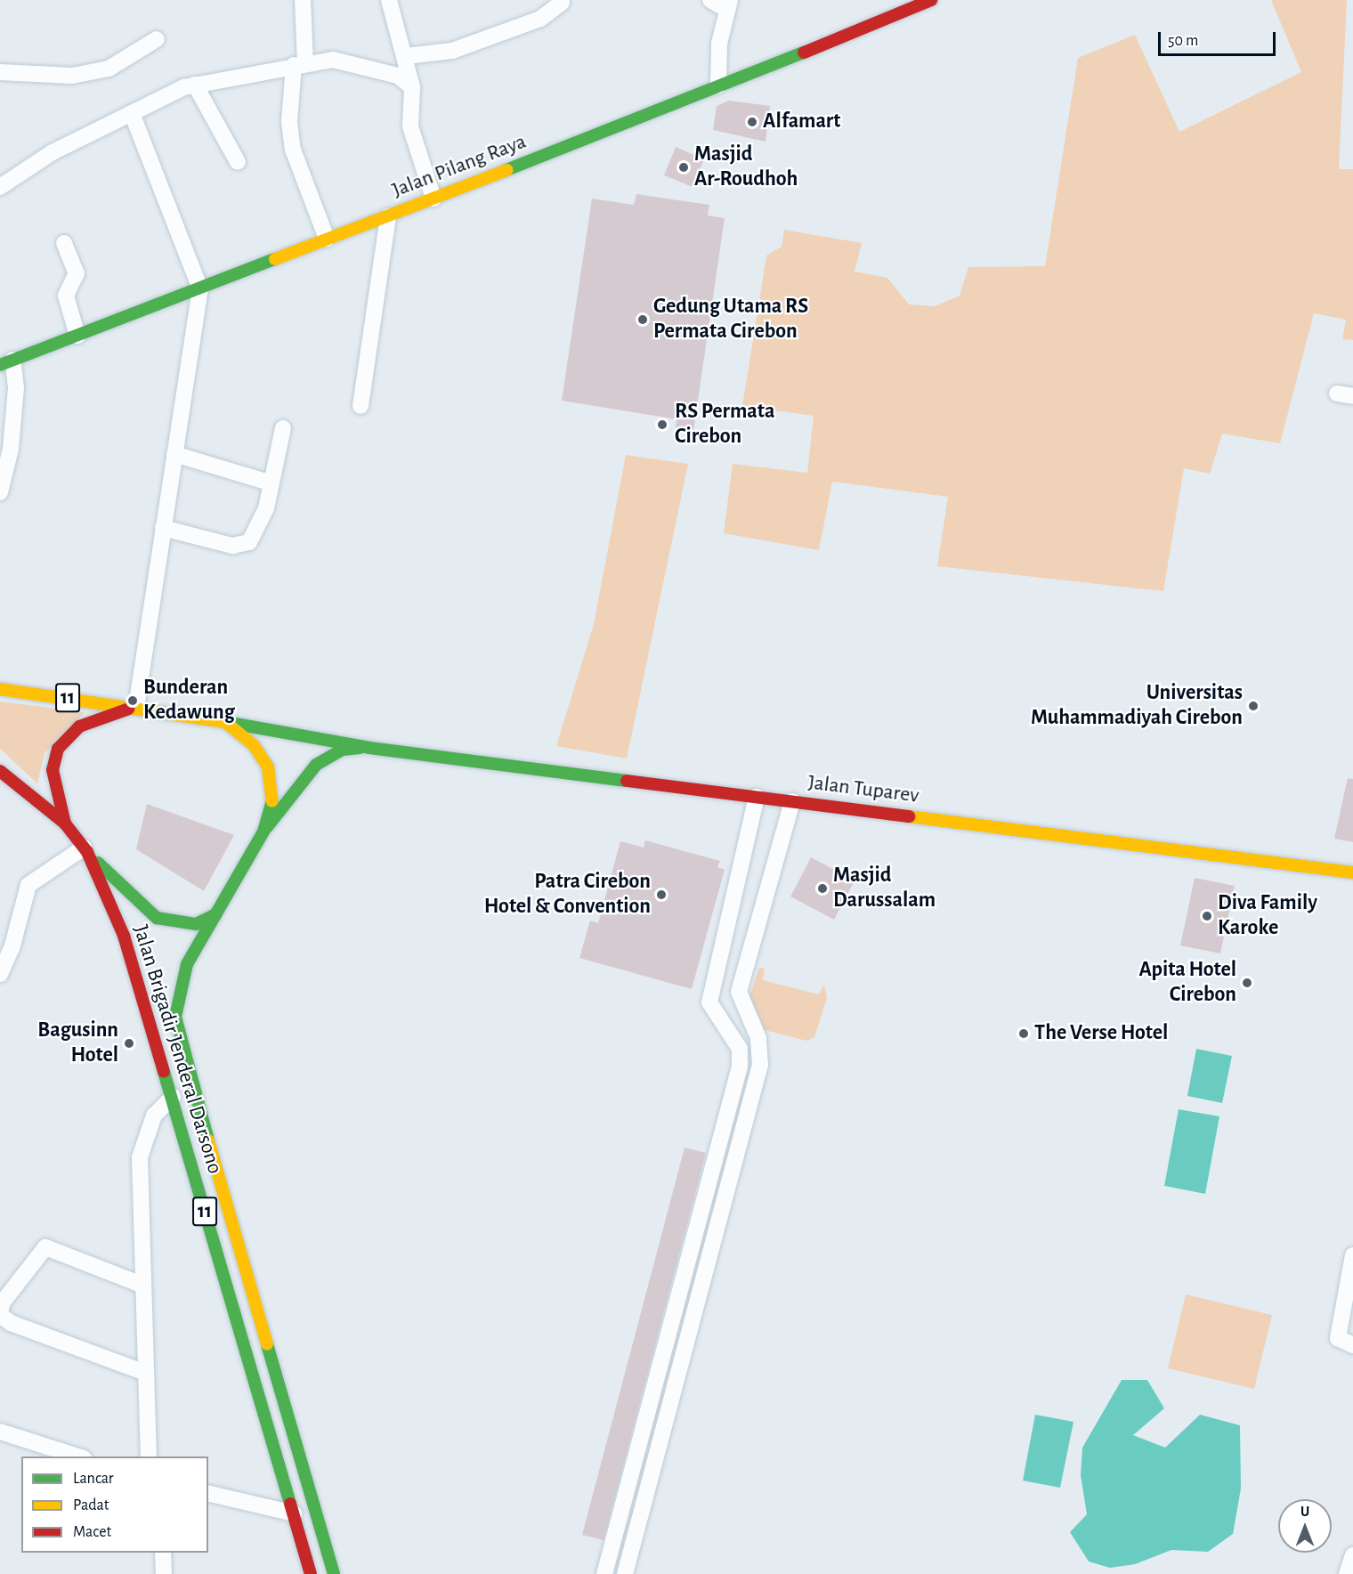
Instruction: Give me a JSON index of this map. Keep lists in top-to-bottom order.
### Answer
{
  "streets": {
    "main road": [
      "Jalan Pilang Raya",
      "11",
      "Jalan Tuparev",
      "Jalan Brigadir Jenderal Darsono"
    ]
  },
  "crossings": [
    ["11", "Jalan Brigadir Jenderal Darsono"]
  ],
  "places": [
    "Alfamart",
    "Masjid Ar-Roudhoh",
    "Gedung Utama RS Permata Cirebon",
    "RS Permata Cirebon",
    "Bunderan Kedawung",
    "Universitas Muhammadiyah Cirebon",
    "Masjid Darussalam",
    "Patra Cirebon Hotel & Convention",
    "Diva Family Karoke",
    "Apita Hotel Cirebon",
    "The Verse Hotel",
    "Bagusinn Hotel"
  ],
  "legend": ["Lancar", "Padat", "Macet"],
  "scale_bar": "50 m",
  "north": "top"
}
